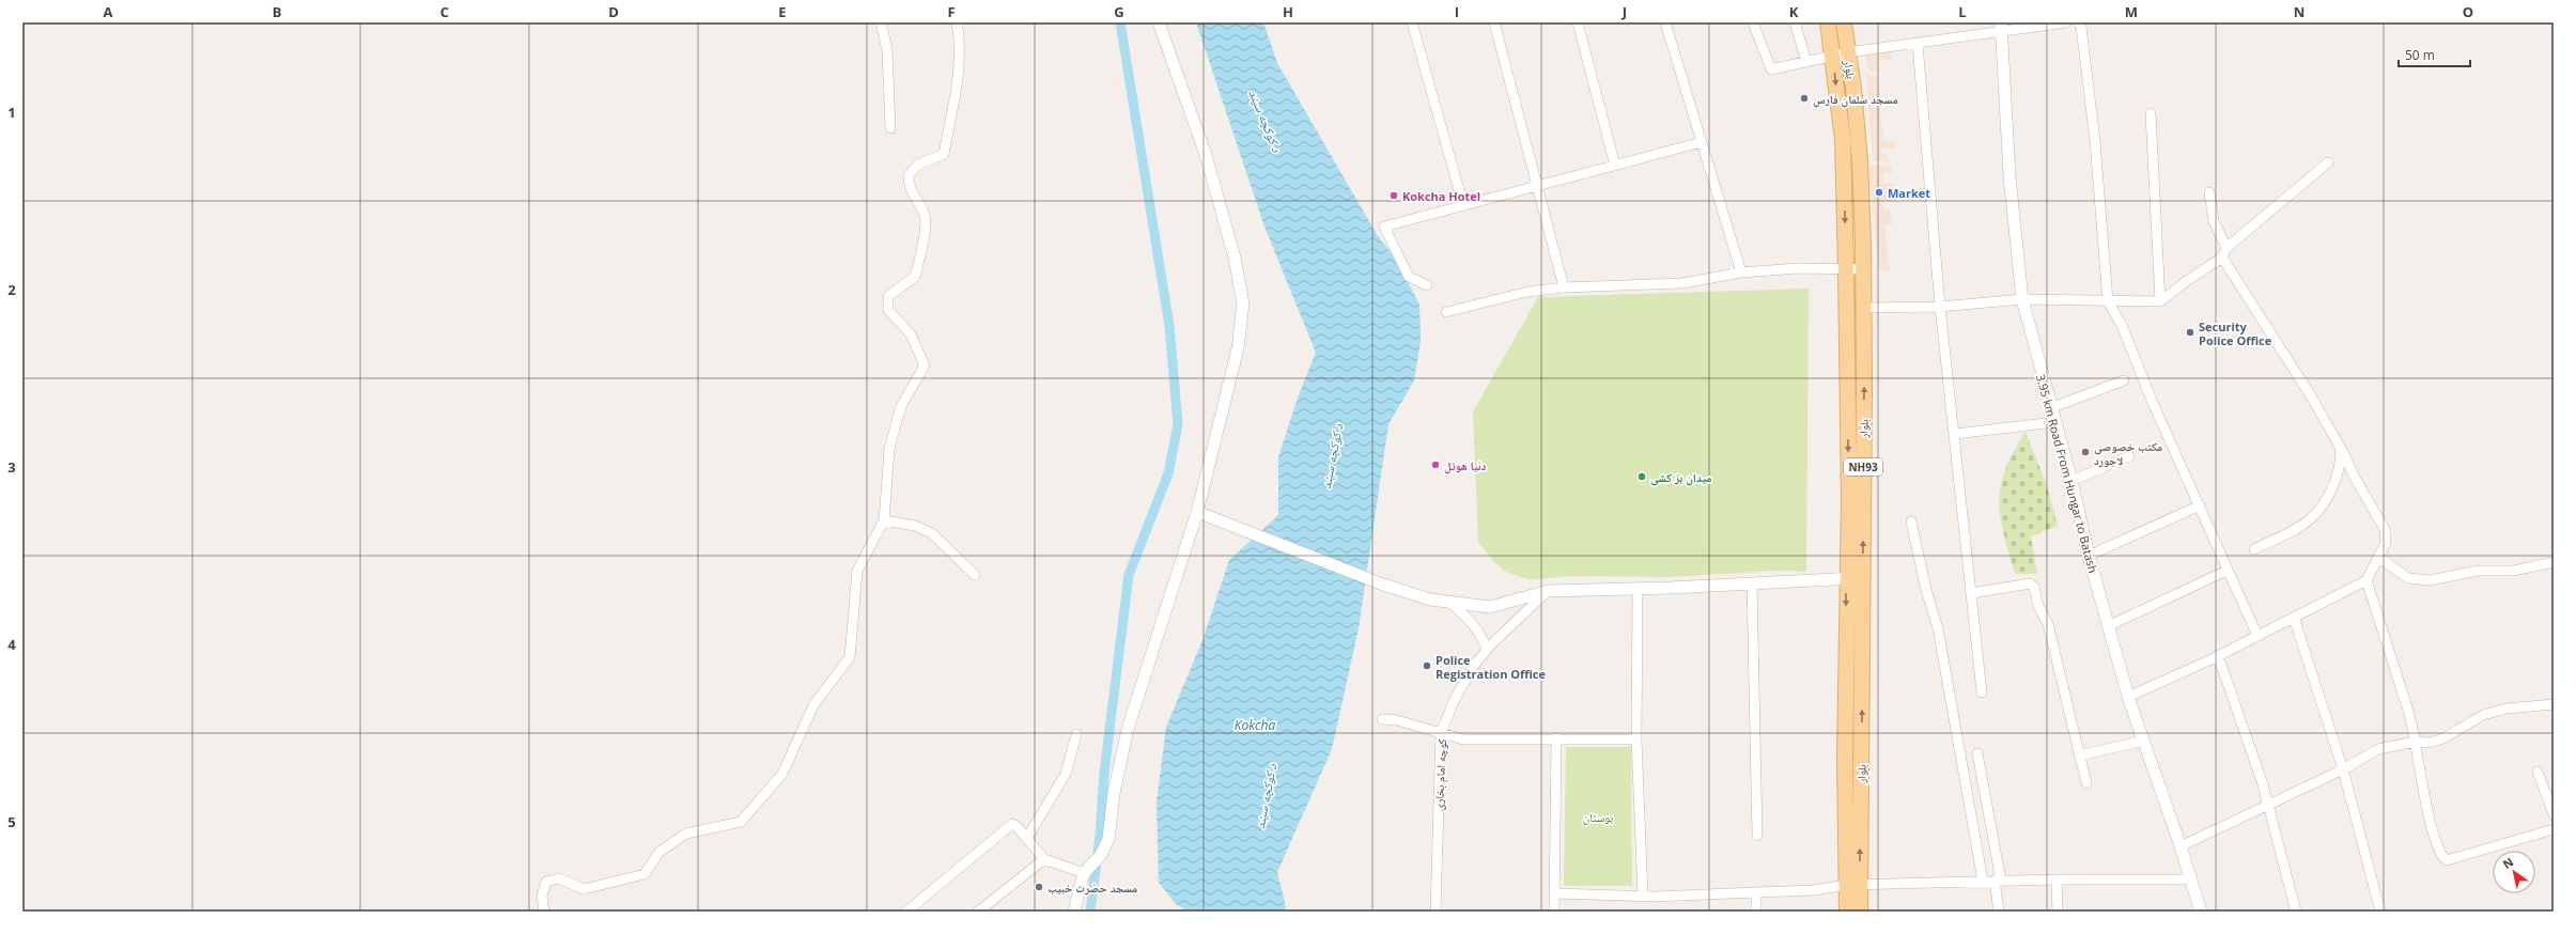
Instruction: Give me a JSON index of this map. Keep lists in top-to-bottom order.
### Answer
{
  "streets": {
    "main road": ["بلوار", "NH93"],
    "street": ["3.95 km Road From Hungar to Batash", "کوچه امام بخاری"]
  },
  "water": ["د کوکچه سیند", "Kokcha"],
  "parks": ["بوستان"],
  "places": [
    "مسجد سلمان فارس",
    "Market",
    "Kokcha Hotel",
    "Security Police Office",
    "مکتب خصوصی لاجورد",
    "دنیا هوتل",
    "میدان بز کشی",
    "Police Registration Office",
    "مسجد حضرت خبیب"
  ],
  "scale_bar": "50 m",
  "north": "top left",
  "grid": {
    "columns": [
      "A",
      "B",
      "C",
      "D",
      "E",
      "F",
      "G",
      "H",
      "I",
      "J",
      "K",
      "L",
      "M",
      "N",
      "O"
    ],
    "rows": [
      "1",
      "2",
      "3",
      "4",
      "5"
    ]
  }
}
